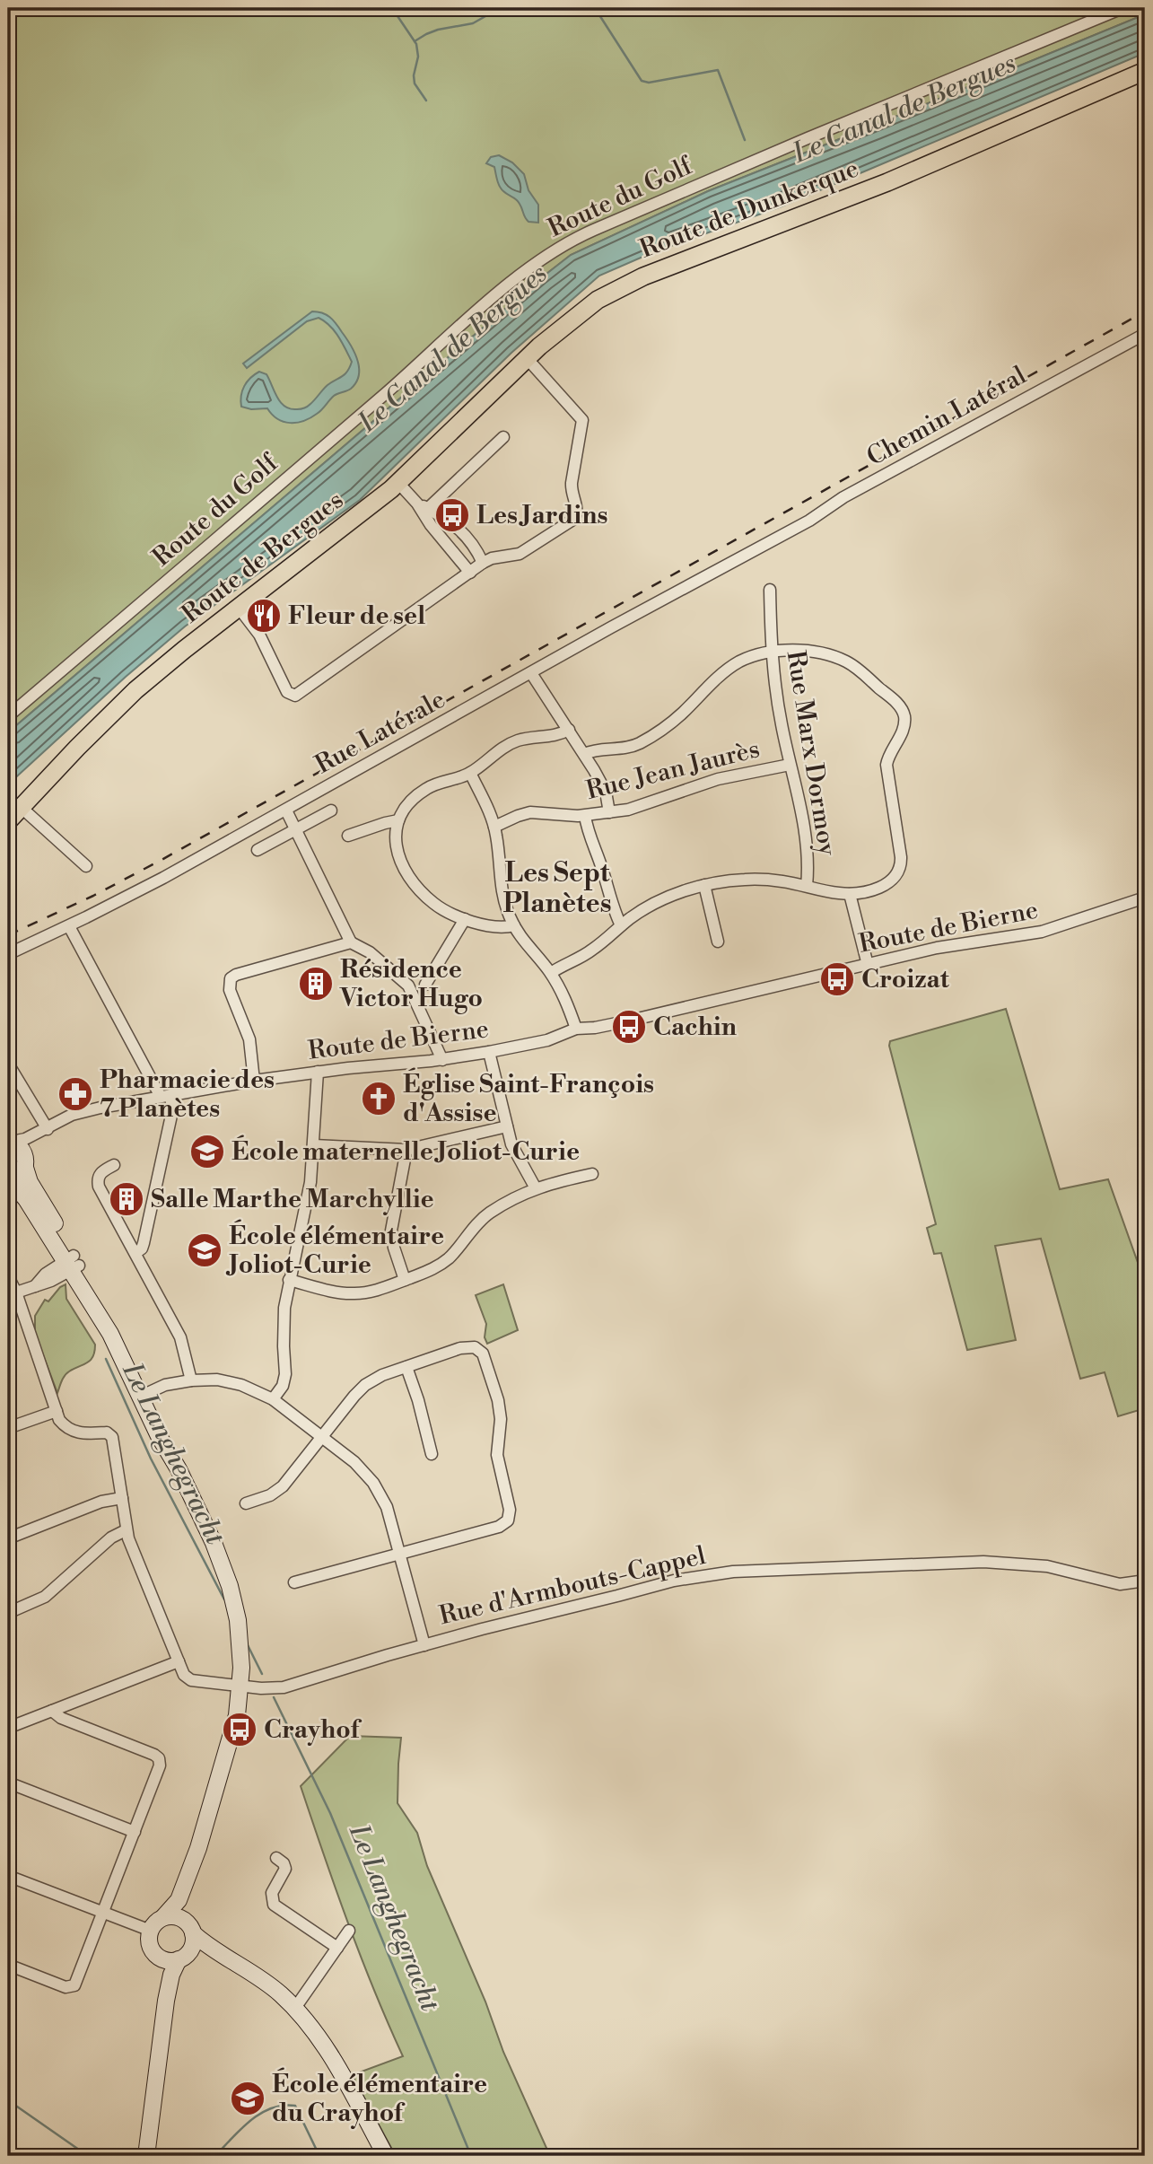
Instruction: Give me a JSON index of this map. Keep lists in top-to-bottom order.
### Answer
{
  "streets": {
    "main road": ["Route de Dunkerque", "Route de Bergues"],
    "street": [
      "Route du Golf",
      "Chemin Latéral",
      "Rue Latérale",
      "Rue Marx Dormoy",
      "Rue Jean Jaurès",
      "Route de Bierne",
      "Rue d'Armbouts-Cappel"
    ]
  },
  "crossings": [
    ["Route de Dunkerque", "Route de Bergues"],
    ["Chemin Latéral", "Rue Latérale"],
    ["Rue Marx Dormoy", "Rue Jean Jaurès"]
  ],
  "districts": ["Les Sept Planètes"],
  "water": ["Le Canal de Bergues", "Le Langhegracht"],
  "places": {
    "bus stop": [
      "Les Jardins",
      "Croizat",
      "Cachin",
      "Crayhof"
    ],
    "restaurant": ["Fleur de sel"],
    "building": ["Résidence Victor Hugo", "Salle Marthe Marchyllie"],
    "pharmacy": ["Pharmacie des 7 Planètes"],
    "church": ["Église Saint-François d'Assise"],
    "school or university": ["École maternelle Joliot-Curie", "École élémentaire Joliot-Curie", "École élémentaire du Crayhof"]
  }
}
